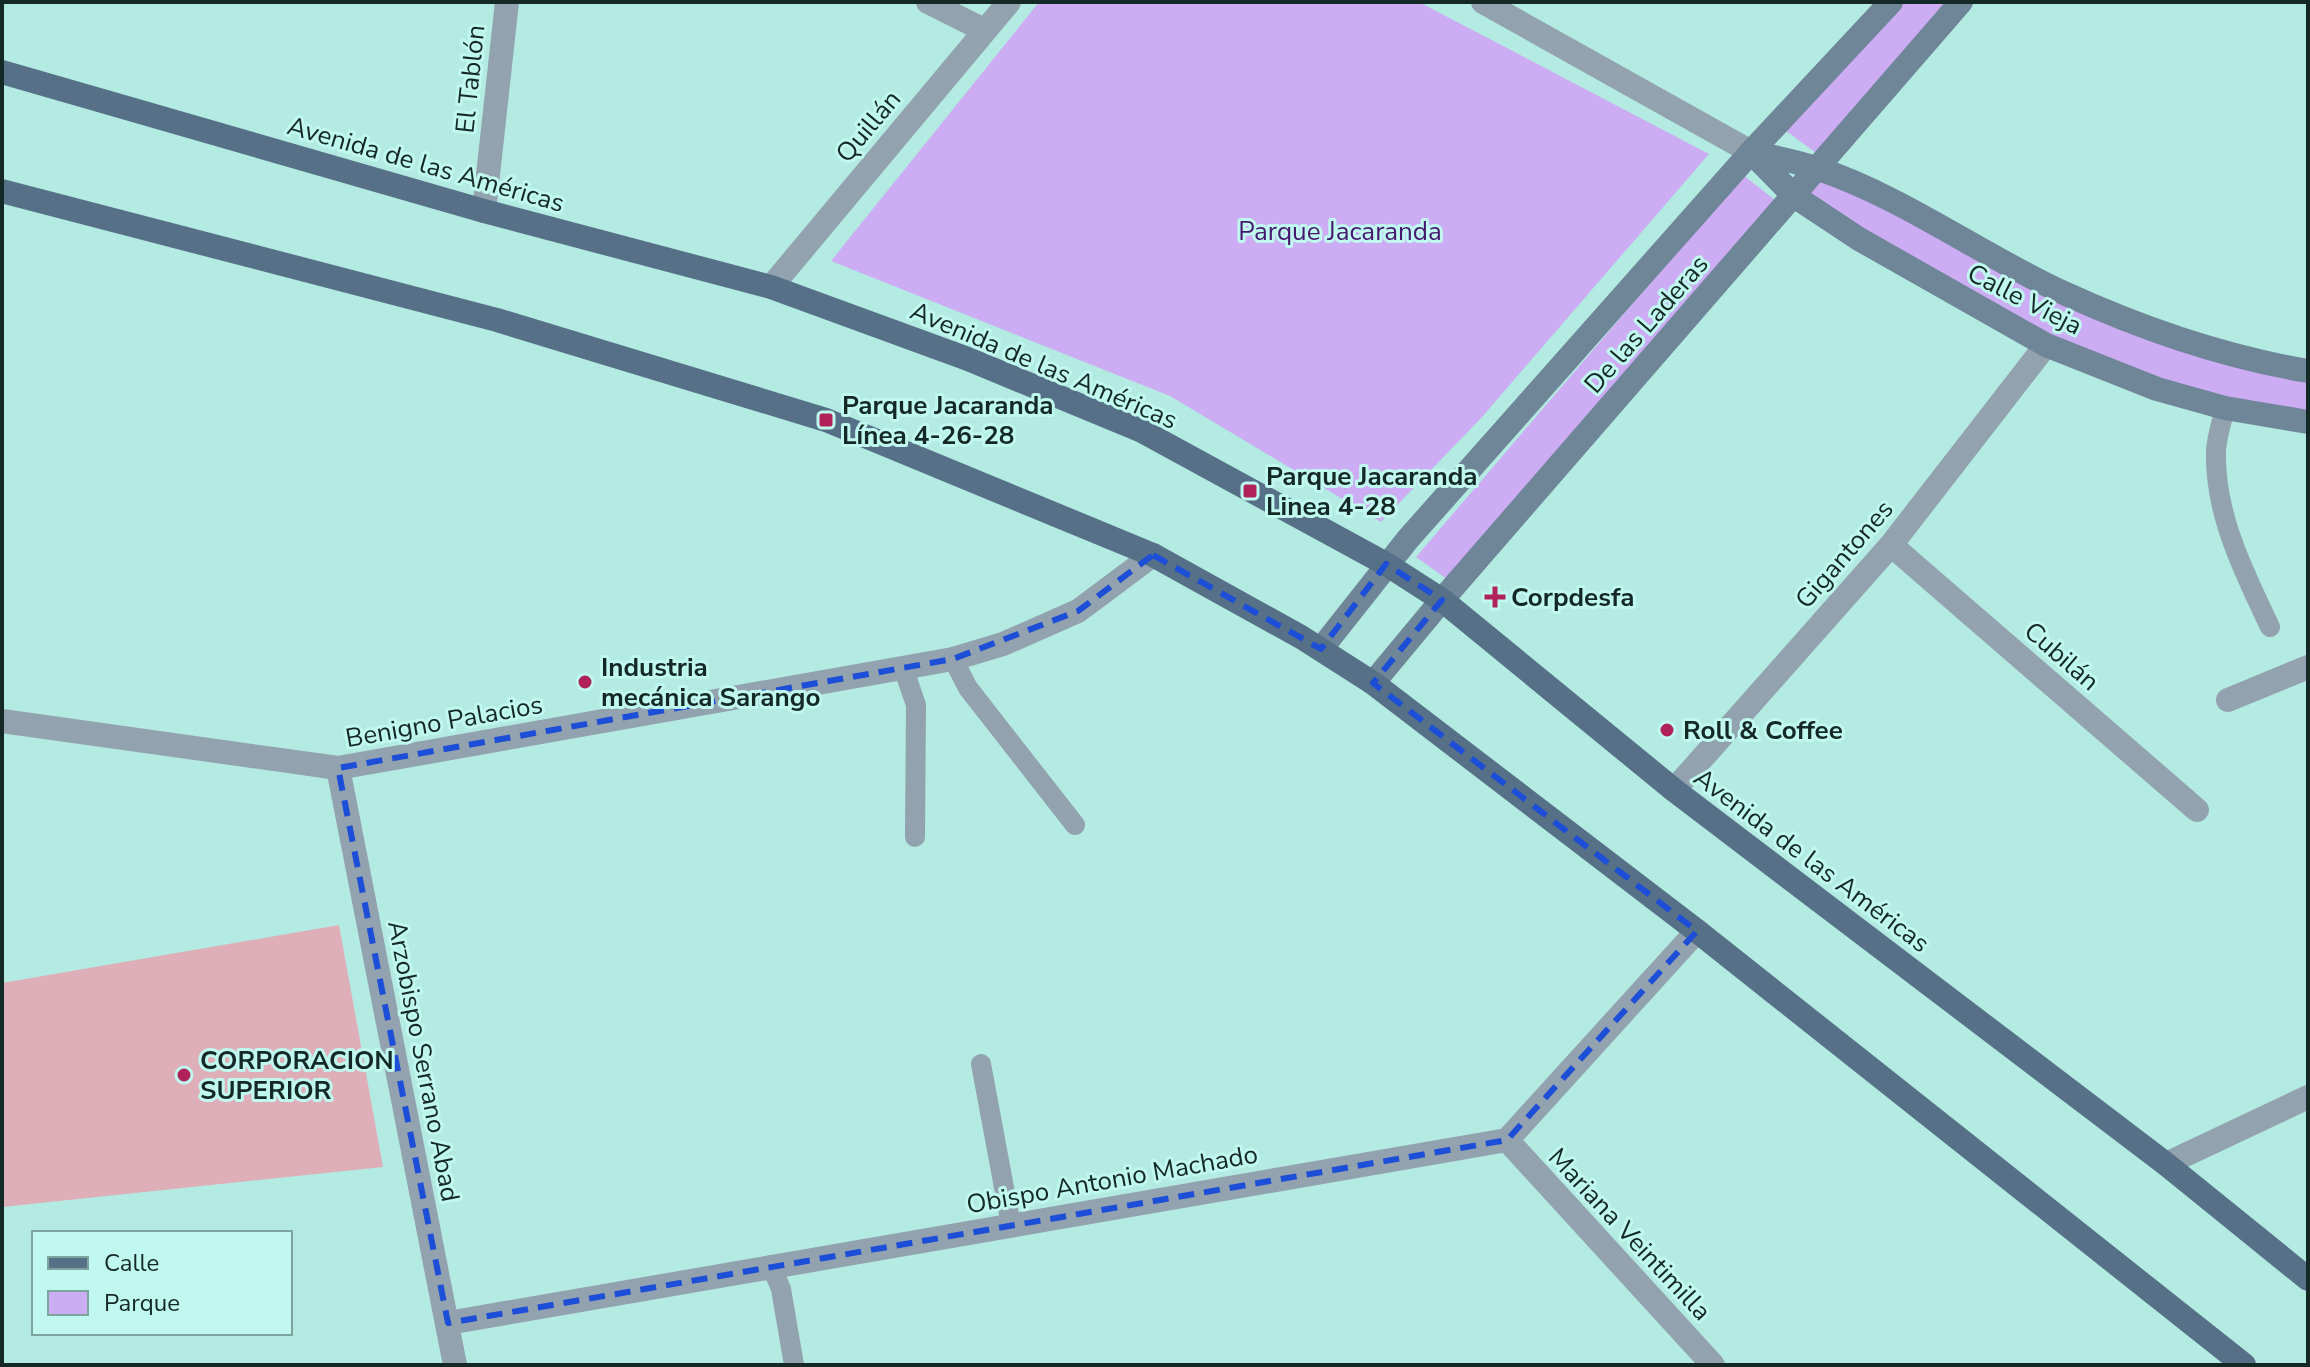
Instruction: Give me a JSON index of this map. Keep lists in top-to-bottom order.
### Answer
{
  "streets": {
    "main road": ["Avenida de las Américas", "Calle Vieja", "De las Laderas"],
    "street": [
      "El Tablón",
      "Quillán",
      "Gigantones",
      "Cubilán",
      "Benigno Palacios",
      "Arzobispo Serrano Abad",
      "Obispo Antonio Machado",
      "Mariana Veintimilla"
    ]
  },
  "crossings": [
    ["El Tablón", "Avenida de las Américas"],
    ["Quillán", "Avenida de las Américas"],
    ["Avenida de las Américas", "De las Laderas"],
    ["Avenida de las Américas", "Gigantones"],
    ["Calle Vieja", "De las Laderas"],
    ["Calle Vieja", "Gigantones"],
    ["Gigantones", "Cubilán"],
    ["Benigno Palacios", "Arzobispo Serrano Abad"],
    ["Arzobispo Serrano Abad", "Obispo Antonio Machado"],
    ["Obispo Antonio Machado", "Mariana Veintimilla"]
  ],
  "parks": ["Parque Jacaranda"],
  "places": {
    "transit": ["Parque Jacaranda Línea 4-26-28", "Parque Jacaranda Linea 4-28"],
    "health": ["Corpdesfa"],
    "other": ["Industria mecánica Sarango", "Roll & Coffee", "CORPORACION SUPERIOR"]
  },
  "legend": ["Calle", "Parque"]
}
